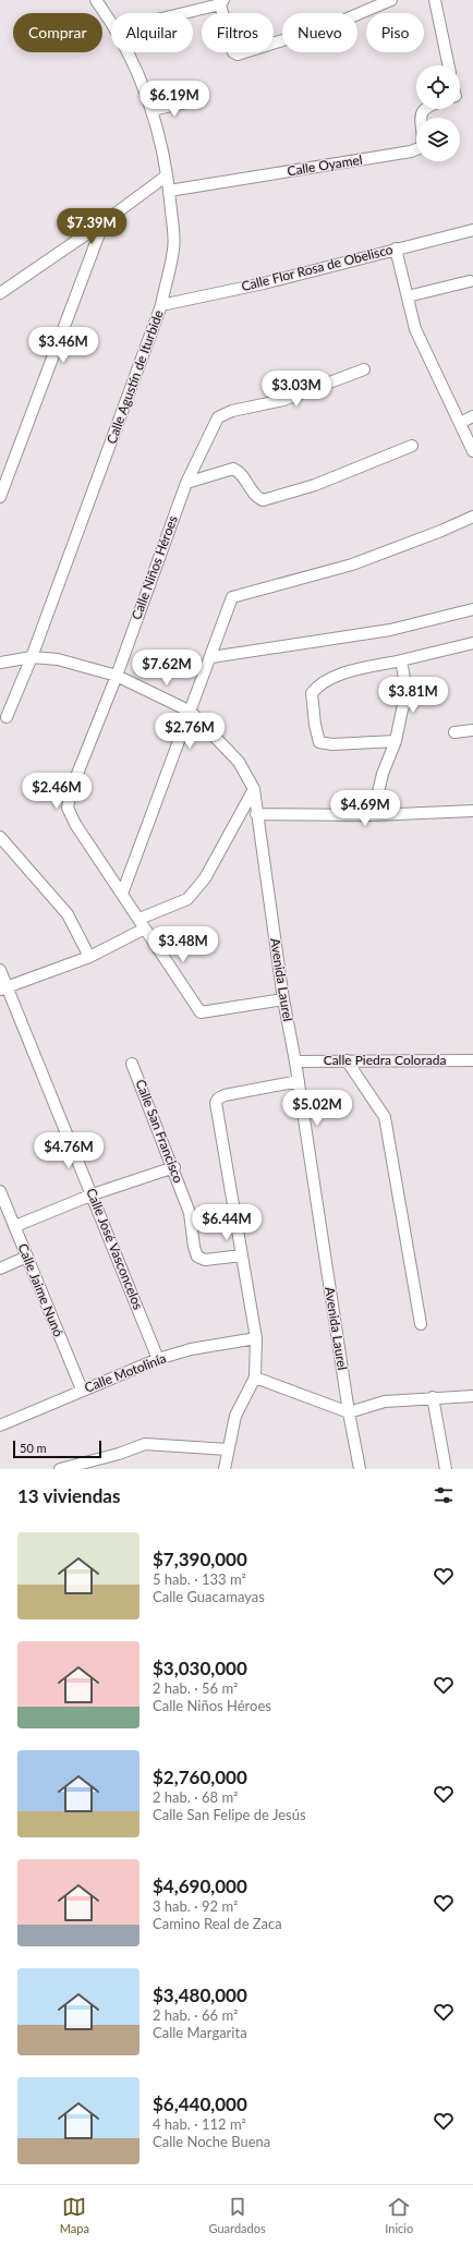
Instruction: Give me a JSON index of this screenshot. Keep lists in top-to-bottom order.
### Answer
{
  "streets": {
    "street": [
      "Calle Oyamel",
      "Calle Flor Rosa de Obelisco",
      "Calle Agustín de Iturbide",
      "Calle Niños Héroes",
      "Avenida Laurel",
      "Calle Piedra Colorada",
      "Calle San Francisco",
      "Calle José Vasconcelos",
      "Calle Jaime Nunó",
      "Calle Motolinía"
    ]
  },
  "crossings": [
    ["Calle Oyamel", "Calle Agustín de Iturbide"],
    ["Calle Flor Rosa de Obelisco", "Calle Agustín de Iturbide"],
    ["Calle Agustín de Iturbide", "Avenida Laurel"],
    ["Calle Niños Héroes", "Avenida Laurel"],
    ["Avenida Laurel", "Calle Piedra Colorada"],
    ["Calle José Vasconcelos", "Calle Motolinía"],
    ["Calle Jaime Nunó", "Calle Motolinía"]
  ],
  "scale_bar": "50 m",
  "page": {
    "chip": [
      "Comprar",
      "Alquilar",
      "Filtros",
      "Nuevo",
      "Piso"
    ],
    "price": [
      "$6.19M",
      "$7.39M",
      "$3.46M",
      "$3.03M",
      "$7.62M",
      "$3.81M",
      "$2.76M",
      "$2.46M",
      "$4.69M",
      "$3.48M",
      "$5.02M",
      "$4.76M",
      "$6.44M"
    ],
    "scale": "50 m",
    "heading": "13 viviendas",
    "list": [
      {
        "name": "$7,390,000",
        "note": "5 hab. · 133 m² · Calle Guacamayas"
      },
      {
        "name": "$3,030,000",
        "note": "2 hab. · 56 m² · Calle Niños Héroes"
      },
      {
        "name": "$2,760,000",
        "note": "2 hab. · 68 m² · Calle San Felipe de Jesús"
      },
      {
        "name": "$4,690,000",
        "note": "3 hab. · 92 m² · Camino Real de Zaca"
      },
      {
        "name": "$3,480,000",
        "note": "2 hab. · 66 m² · Calle Margarita"
      },
      {
        "name": "$6,440,000",
        "note": "4 hab. · 112 m² · Calle Noche Buena"
      }
    ],
    "tabs": ["Mapa", "Guardados", "Inicio"]
  }
}
